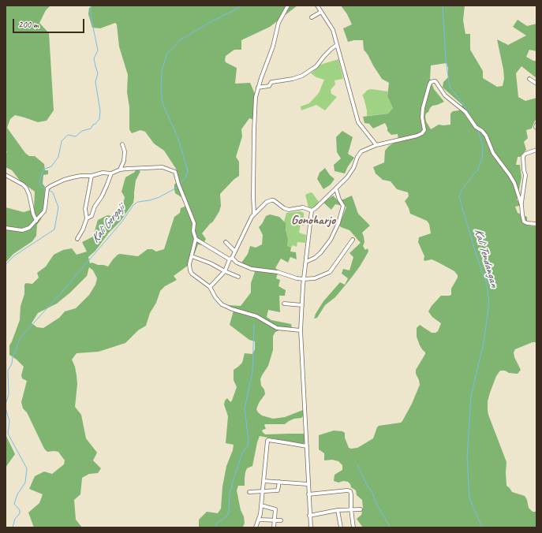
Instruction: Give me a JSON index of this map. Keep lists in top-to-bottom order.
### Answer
{
  "districts": ["Gonoharjo"],
  "water": ["Kali Gergaji", "Kali Tendangan"],
  "scale_bar": "200 m"
}
